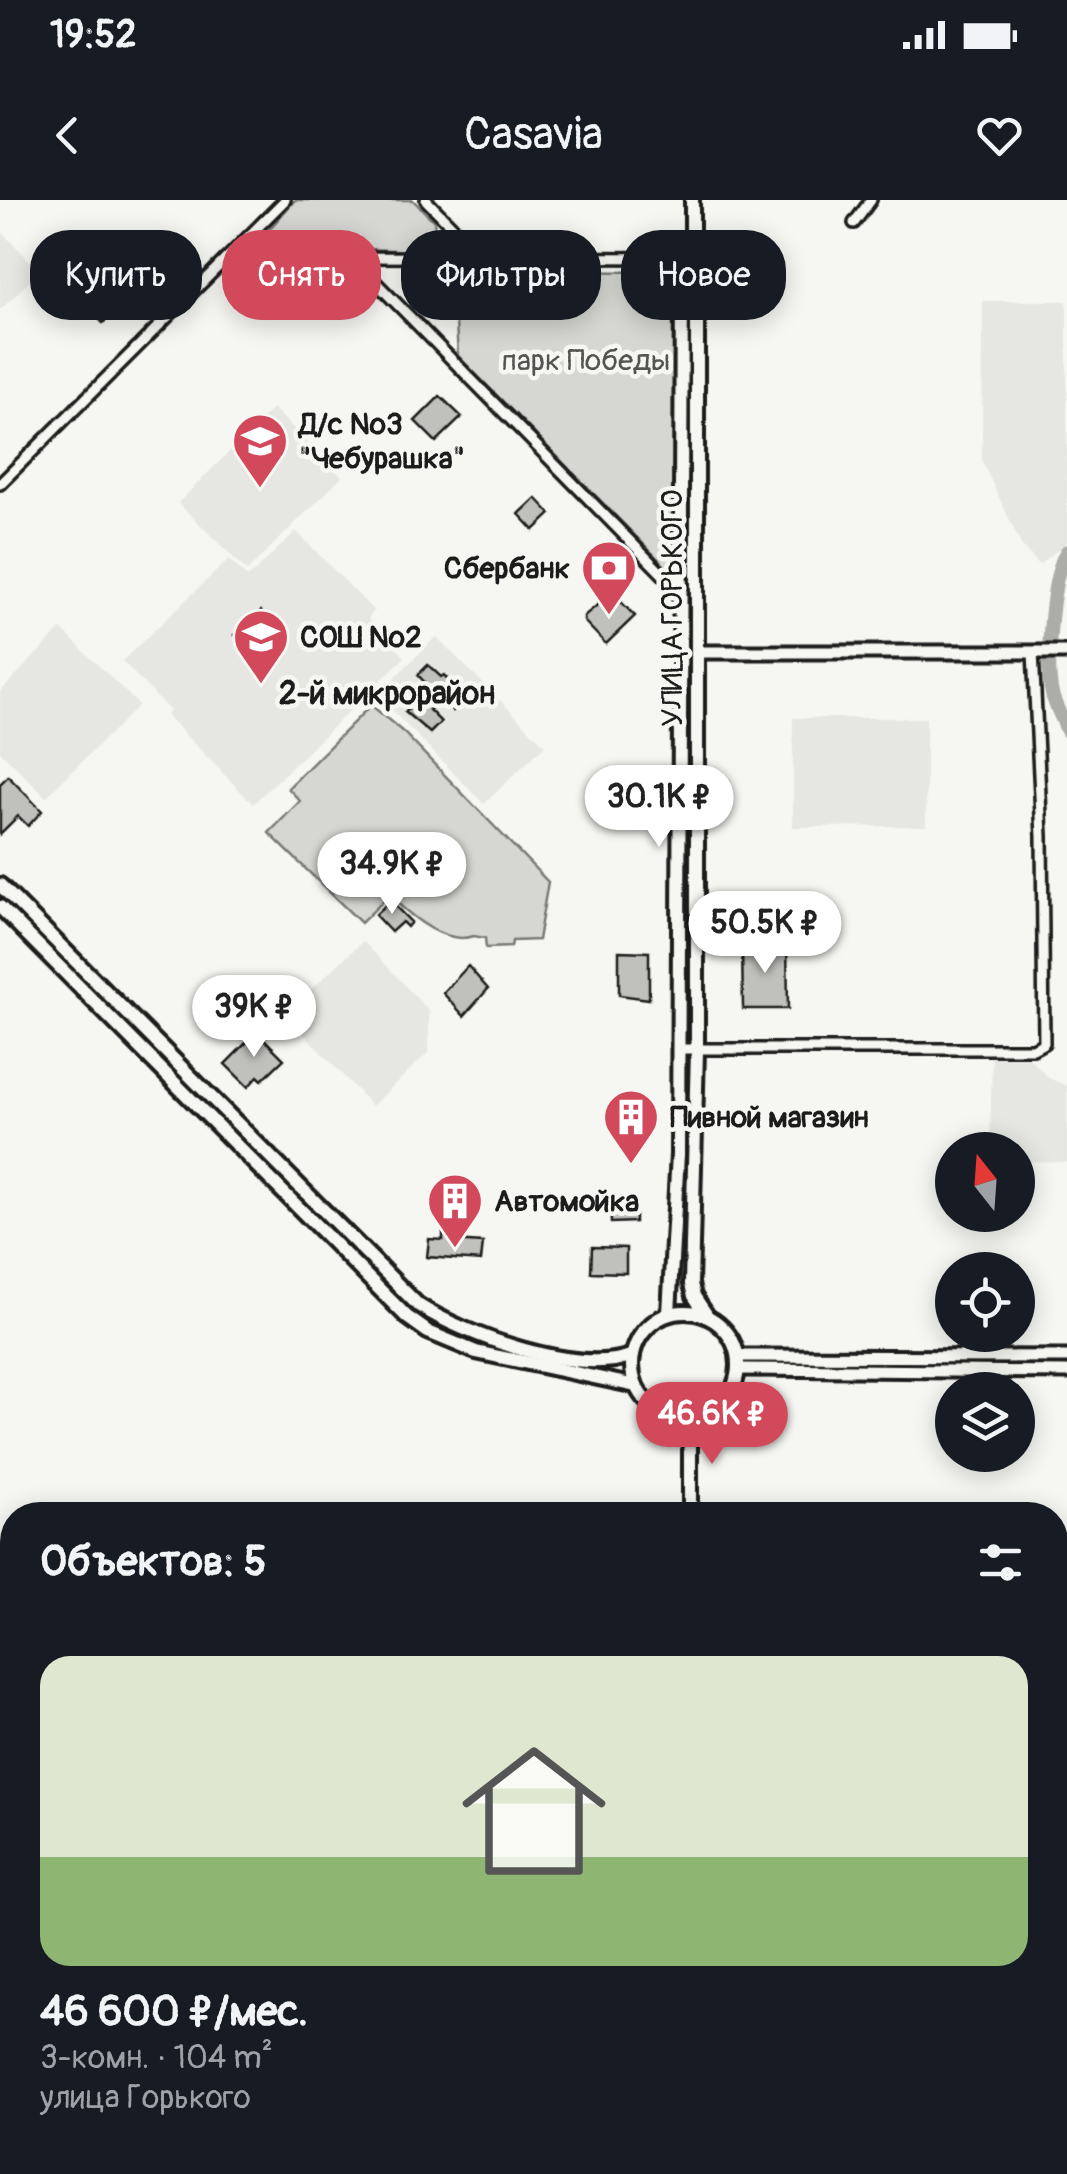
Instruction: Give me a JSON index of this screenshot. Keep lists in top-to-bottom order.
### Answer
{
  "streets": {
    "main road": ["УЛИЦА ГОРЬКОГО"]
  },
  "districts": ["2-й микрорайон"],
  "parks": ["парк Победы"],
  "places": {
    "school or university": ["Д/c №3 \"Чебурашка\"", "СОШ №2"],
    "bank": ["Сбербанк"],
    "building": ["Пивной магазин", "Автомойка"]
  },
  "north": "top",
  "page": {
    "status": "19:52",
    "header": "Casavia",
    "chip": [
      "Купить",
      "Снять",
      "Фильтры",
      "Новое"
    ],
    "price": [
      "30.1K ₽",
      "34.9K ₽",
      "50.5K ₽",
      "39K ₽",
      "46.6K ₽"
    ],
    "heading": "Объектов: 5",
    "list": [
      {
        "name": "46 600 ₽/мес.",
        "note": "3-комн. · 104 m² · улица Горького"
      }
    ]
  }
}
